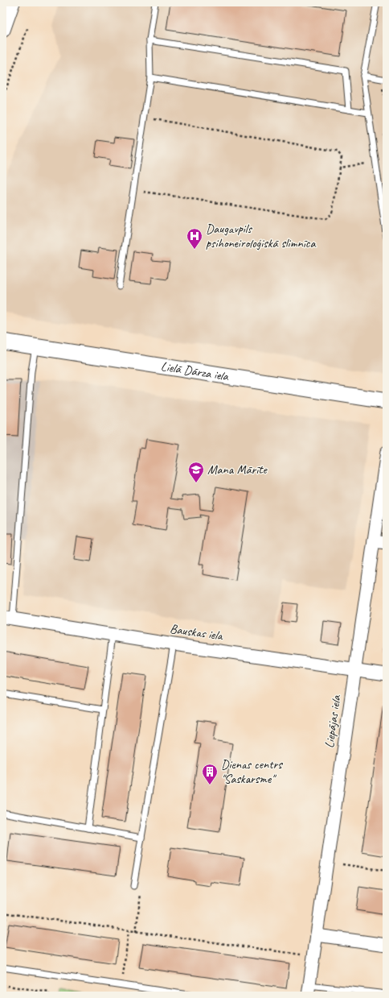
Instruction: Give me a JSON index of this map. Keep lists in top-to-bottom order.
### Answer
{
  "streets": {
    "street": ["Lielā Dārza iela", "Bauskas iela", "Liepājas iela"]
  },
  "crossings": [
    ["Bauskas iela", "Liepājas iela"]
  ],
  "places": {
    "hospital": ["Daugavpils psihoneiroloģiskā slimnīca"],
    "school or university": ["Mana Mārīte"],
    "building": ["Dienas centrs \"Saskarsme\""]
  }
}
